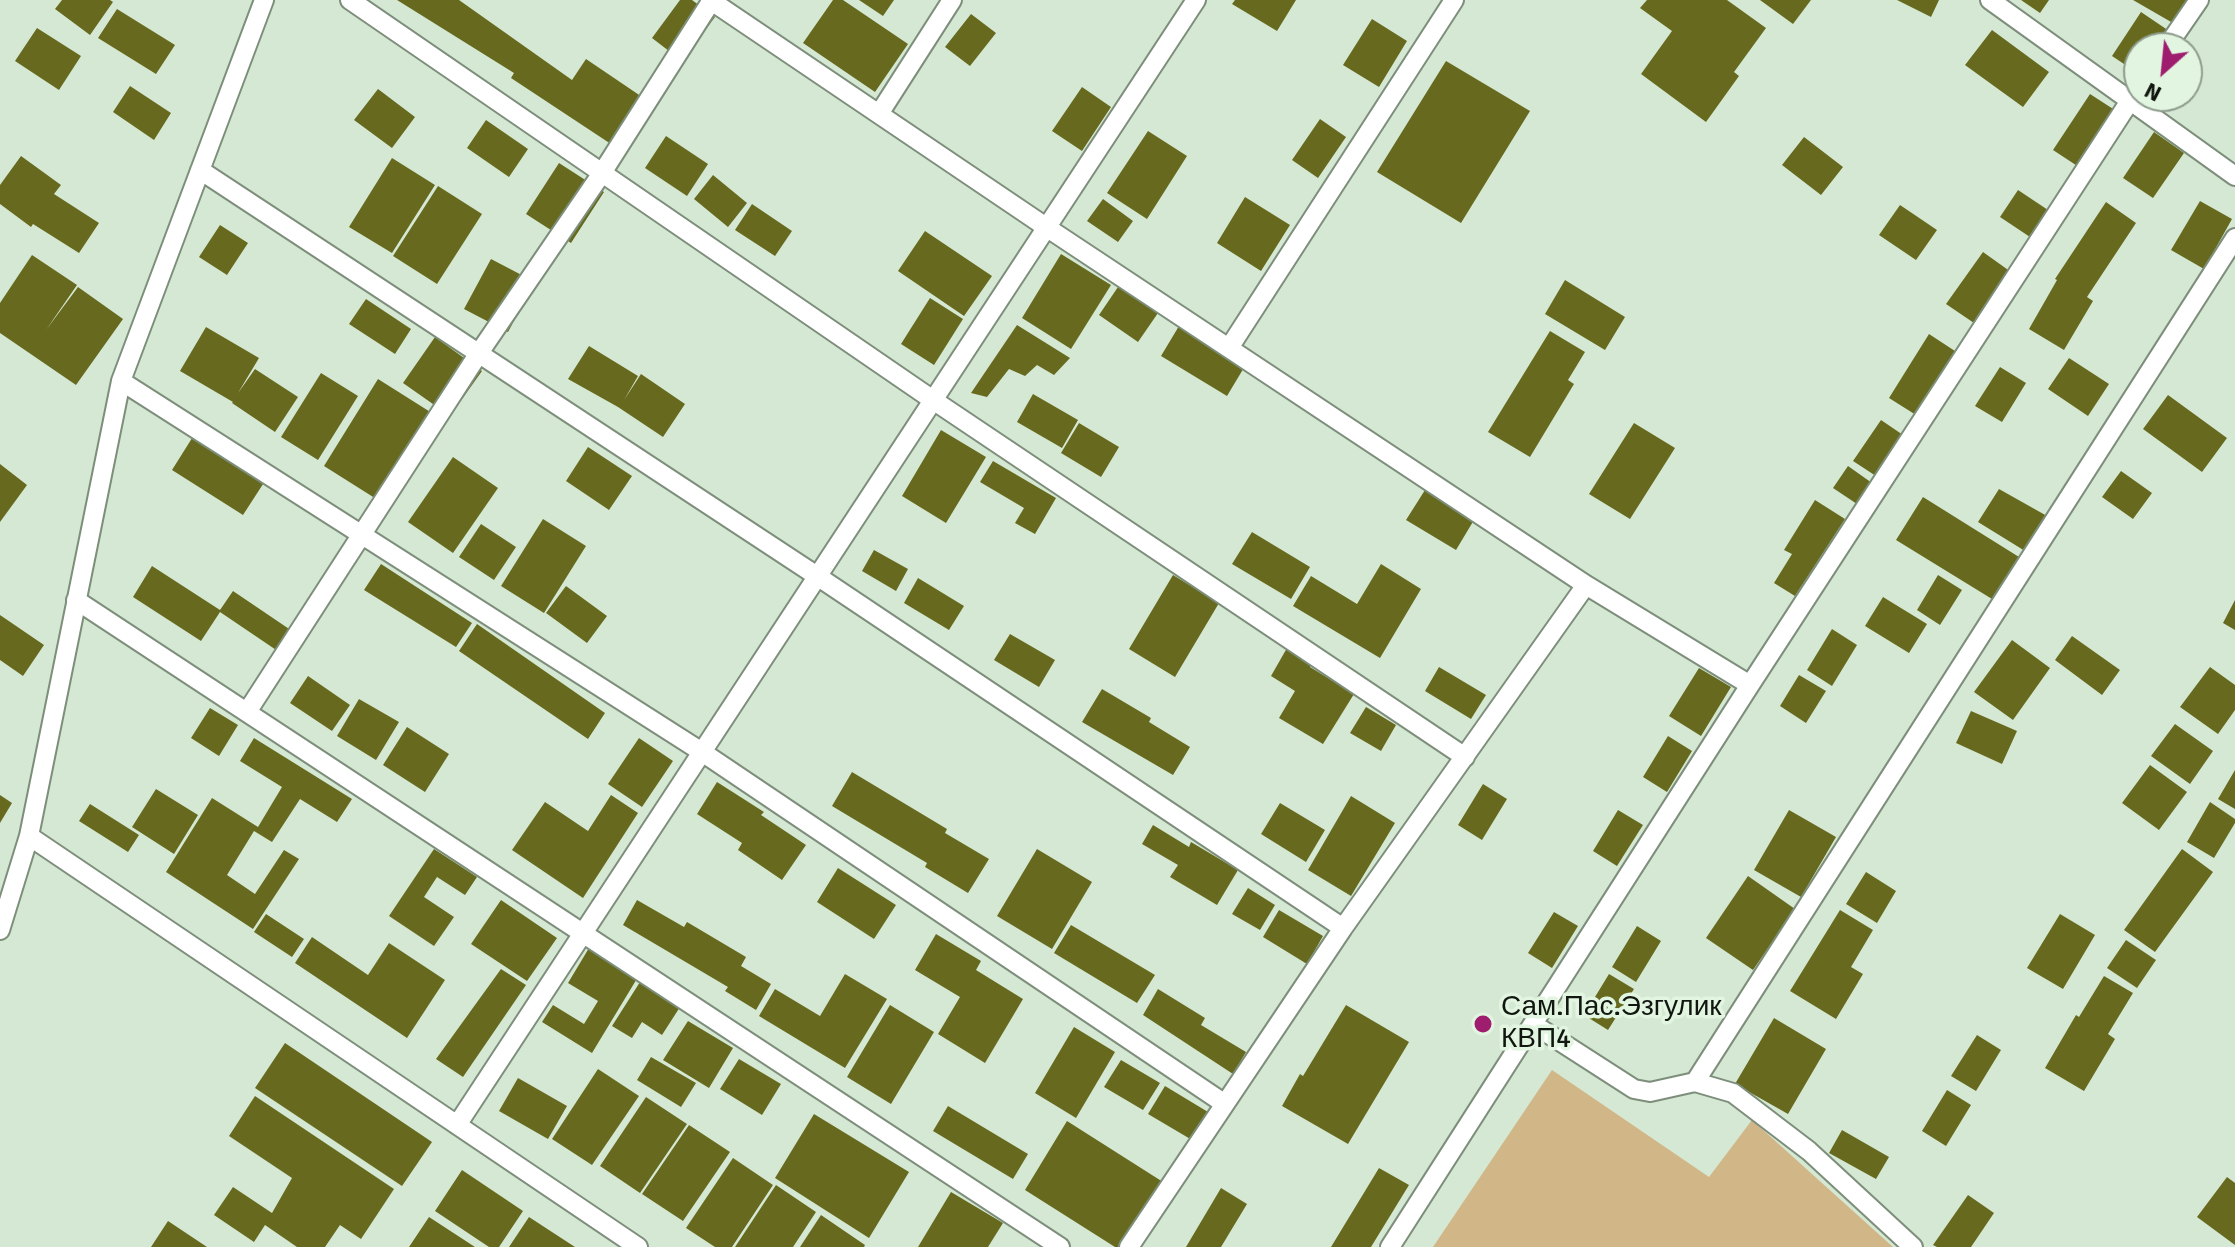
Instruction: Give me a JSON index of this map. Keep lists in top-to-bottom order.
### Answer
{
  "places": ["Сам.Пас.Эзгулик КВП4"],
  "north": "bottom left"
}
